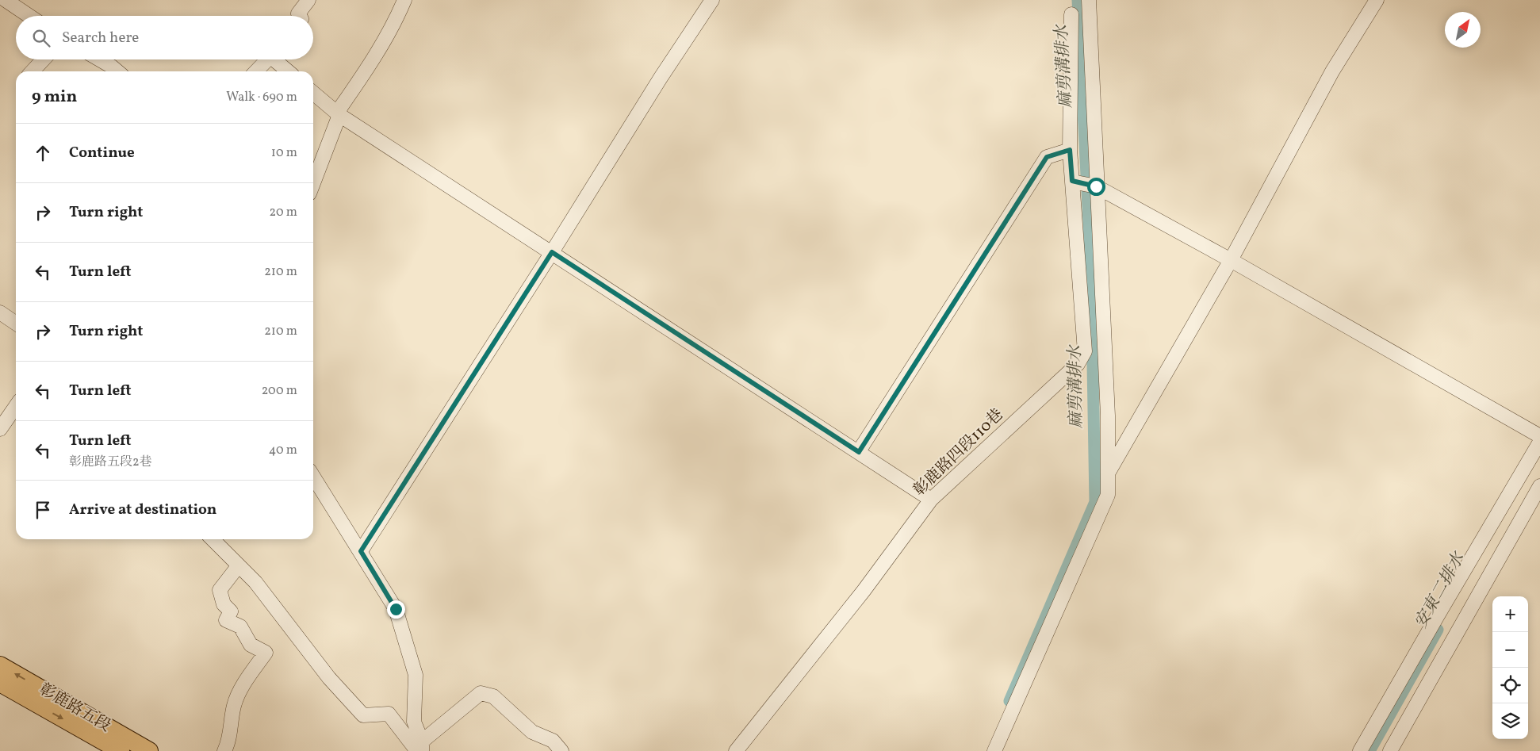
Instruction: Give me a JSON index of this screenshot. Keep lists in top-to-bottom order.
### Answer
{
  "streets": {
    "main road": ["彰鹿路五段"],
    "street": ["彰鹿路四段110巷"]
  },
  "water": ["麻剪溝排水", "安東二排水"],
  "north": "top right",
  "page": {
    "search": "Search here",
    "heading": ["9 min", "Walk · 690 m"],
    "list": [
      ["Continue", "10 m"],
      ["Turn right", "20 m"],
      ["Turn left", "210 m"],
      ["Turn right", "210 m"],
      ["Turn left", "200 m"],
      ["Turn left", "彰鹿路五段2巷", "40 m"],
      "Arrive at destination"
    ],
    "map_buttons": ["+", "−"]
  }
}
